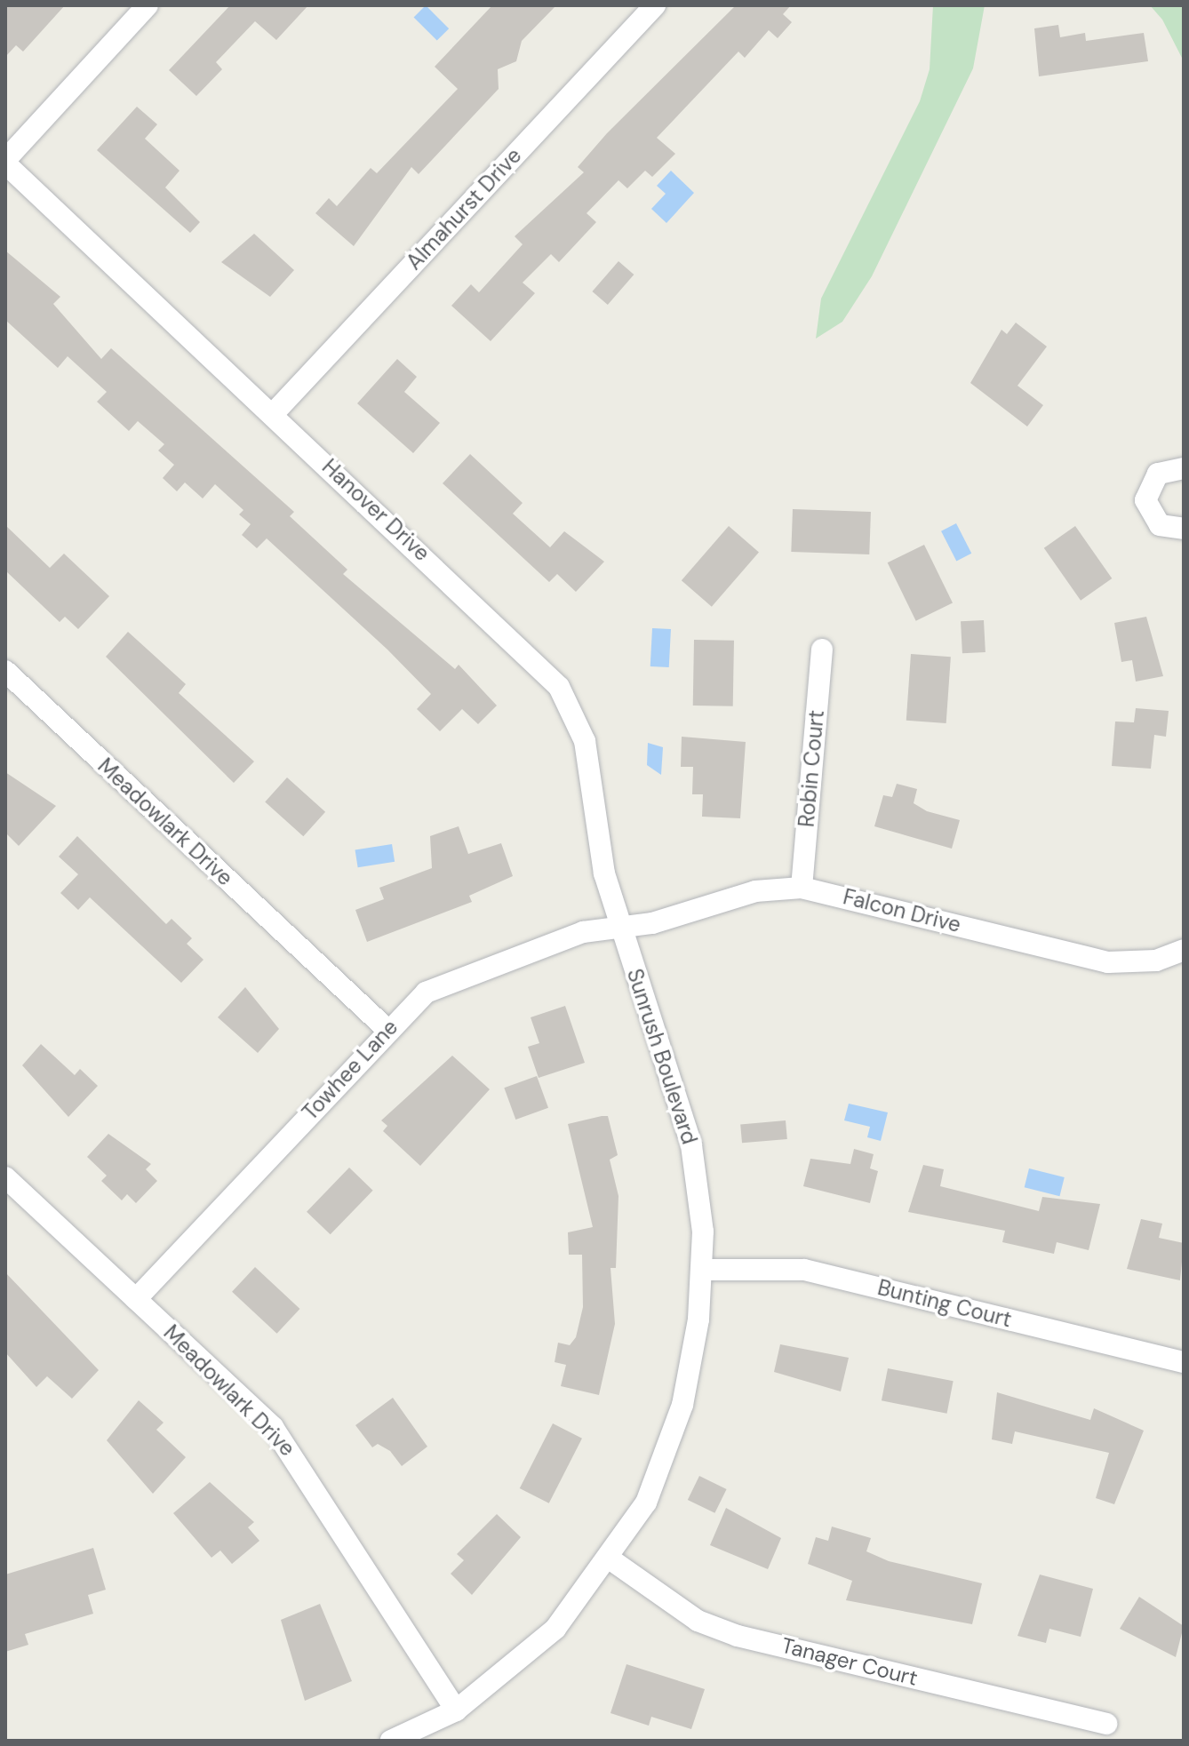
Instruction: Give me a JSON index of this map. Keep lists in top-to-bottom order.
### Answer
{
  "streets": {
    "street": [
      "Almahurst Drive",
      "Hanover Drive",
      "Robin Court",
      "Meadowlark Drive",
      "Falcon Drive",
      "Sunrush Boulevard",
      "Towhee Lane",
      "Bunting Court",
      "Tanager Court"
    ]
  },
  "crossings": [
    ["Almahurst Drive", "Hanover Drive"],
    ["Hanover Drive", "Falcon Drive"],
    ["Hanover Drive", "Sunrush Boulevard"],
    ["Hanover Drive", "Towhee Lane"],
    ["Robin Court", "Falcon Drive"],
    ["Meadowlark Drive", "Sunrush Boulevard"],
    ["Meadowlark Drive", "Towhee Lane"],
    ["Falcon Drive", "Sunrush Boulevard"],
    ["Falcon Drive", "Towhee Lane"],
    ["Sunrush Boulevard", "Towhee Lane"],
    ["Sunrush Boulevard", "Bunting Court"],
    ["Sunrush Boulevard", "Tanager Court"]
  ]
}
